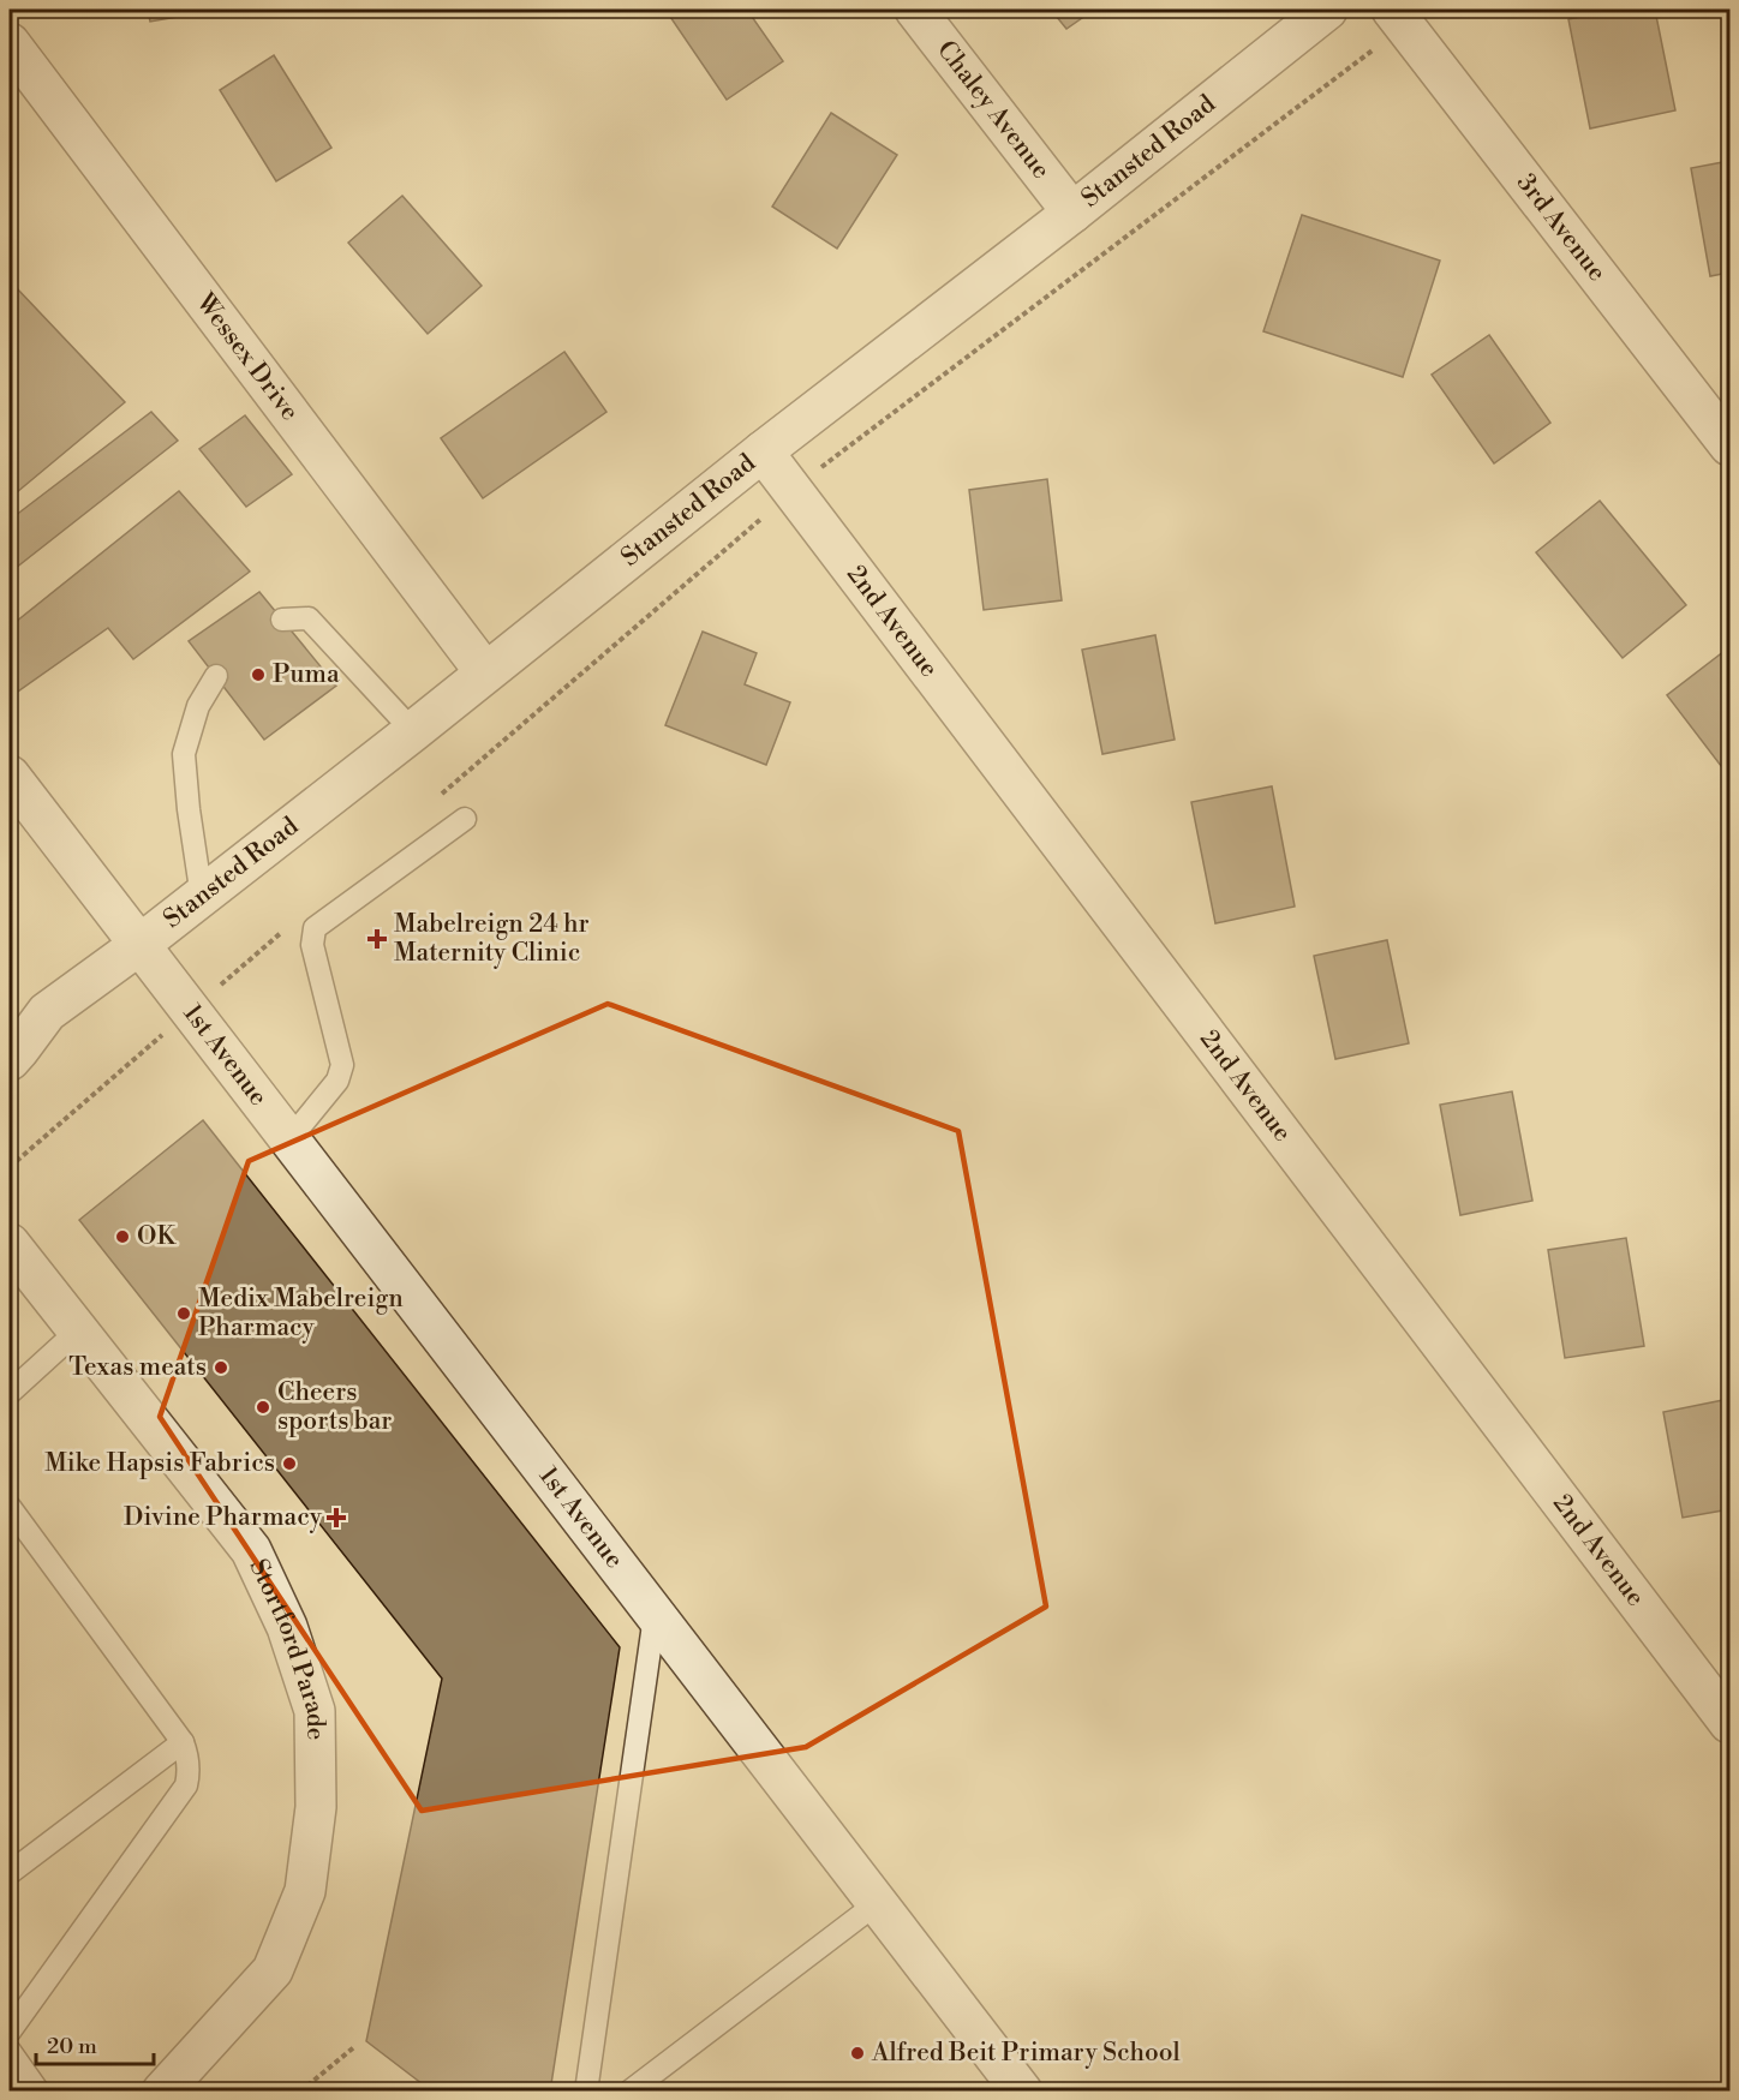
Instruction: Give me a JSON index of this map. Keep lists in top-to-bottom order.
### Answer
{
  "streets": {
    "street": [
      "Chaley Avenue",
      "Stansted Road",
      "3rd Avenue",
      "Wessex Drive",
      "2nd Avenue",
      "1st Avenue",
      "Stortford Parade"
    ]
  },
  "crossings": [
    ["Chaley Avenue", "Stansted Road"],
    ["Stansted Road", "Wessex Drive"],
    ["Stansted Road", "2nd Avenue"],
    ["Stansted Road", "1st Avenue"]
  ],
  "places": {
    "other": [
      "Puma",
      "OK",
      "Medix Mabelreign Pharmacy",
      "Texas meats",
      "Cheers sports bar",
      "Mike Hapsis Fabrics",
      "Alfred Beit Primary School"
    ],
    "health": ["Mabelreign 24 hr Maternity Clinic", "Divine Pharmacy"]
  },
  "scale_bar": "20 m"
}
